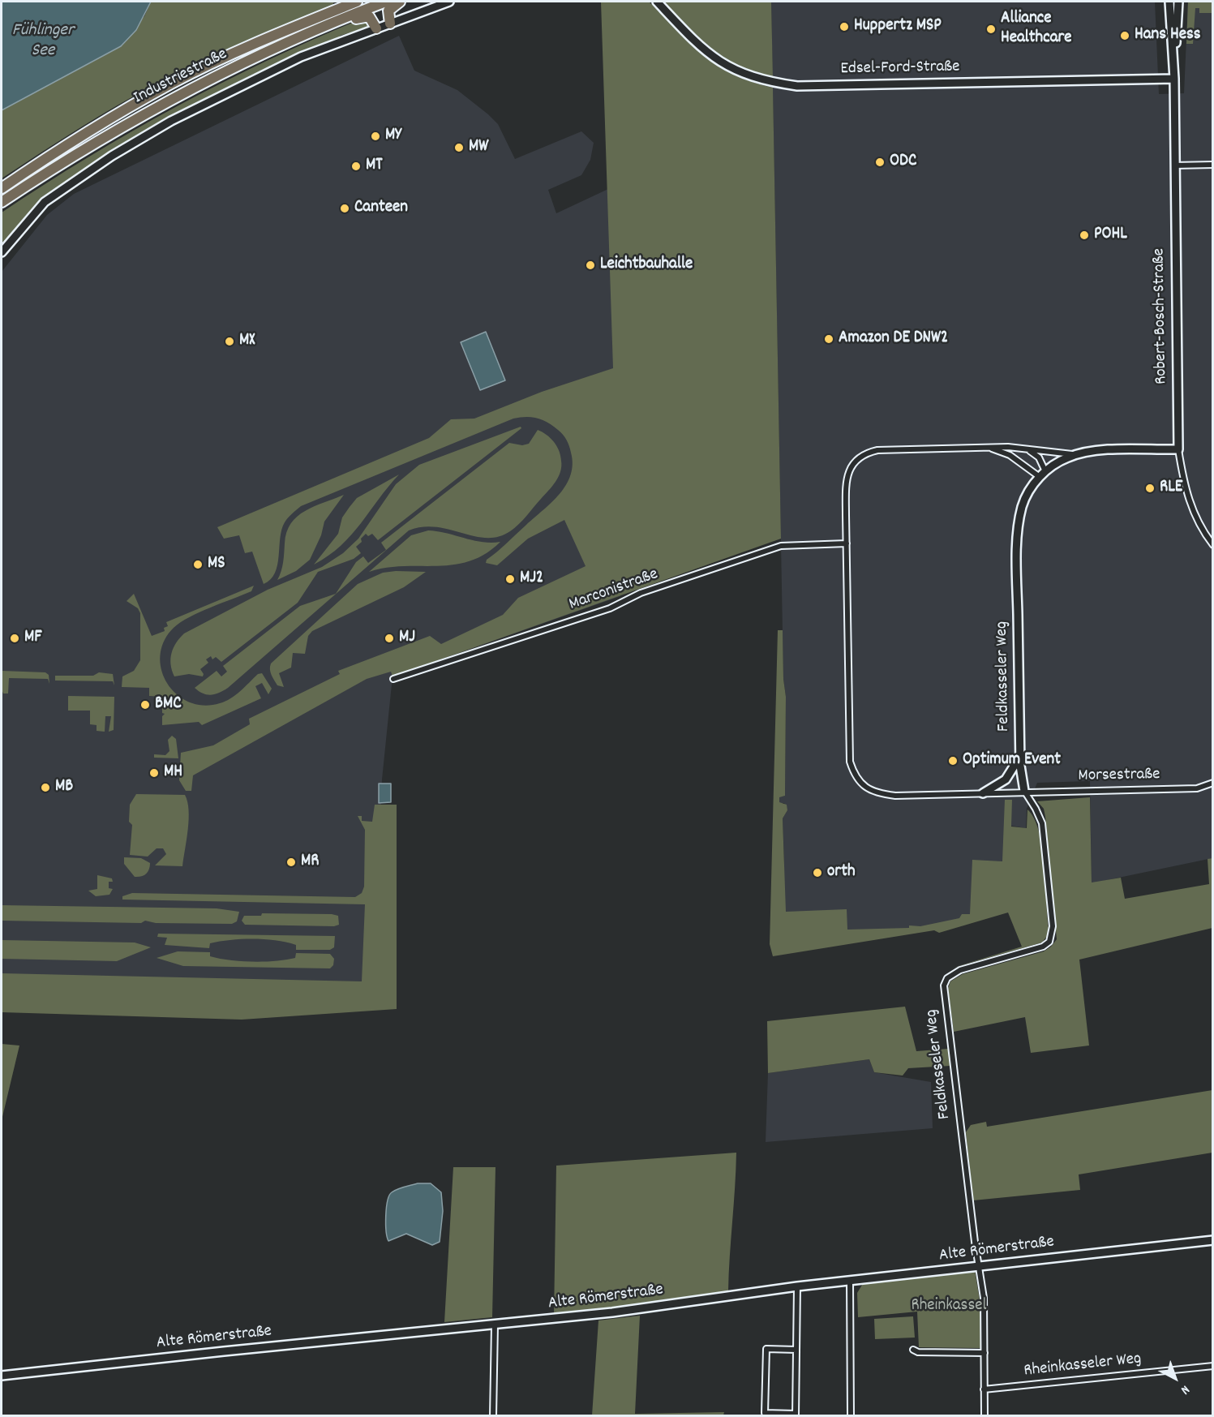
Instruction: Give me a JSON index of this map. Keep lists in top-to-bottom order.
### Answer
{
  "streets": {
    "highway": ["Industriestraße"],
    "street": [
      "Edsel-Ford-Straße",
      "Robert-Bosch-Straße",
      "Marconistraße",
      "Feldkasseler Weg",
      "Morsestraße",
      "Alte Römerstraße",
      "Rheinkasseler Weg"
    ]
  },
  "crossings": [
    ["Edsel-Ford-Straße", "Robert-Bosch-Straße"],
    ["Robert-Bosch-Straße", "Feldkasseler Weg"],
    ["Feldkasseler Weg", "Morsestraße"],
    ["Feldkasseler Weg", "Alte Römerstraße"],
    ["Feldkasseler Weg", "Rheinkasseler Weg"]
  ],
  "water": ["Fühlinger See"],
  "parks": ["Rheinkassel"],
  "places": [
    "Huppertz MSP",
    "Alliance Healthcare",
    "Hans Hess",
    "MY",
    "MW",
    "ODC",
    "MT",
    "Canteen",
    "POHL",
    "Leichtbauhalle",
    "Amazon DE DNW2",
    "MX",
    "RLE",
    "MS",
    "MJ2",
    "MF",
    "MJ",
    "BMC",
    "Optimum Event",
    "MH",
    "MB",
    "MR",
    "orth"
  ],
  "north": "bottom right"
}
